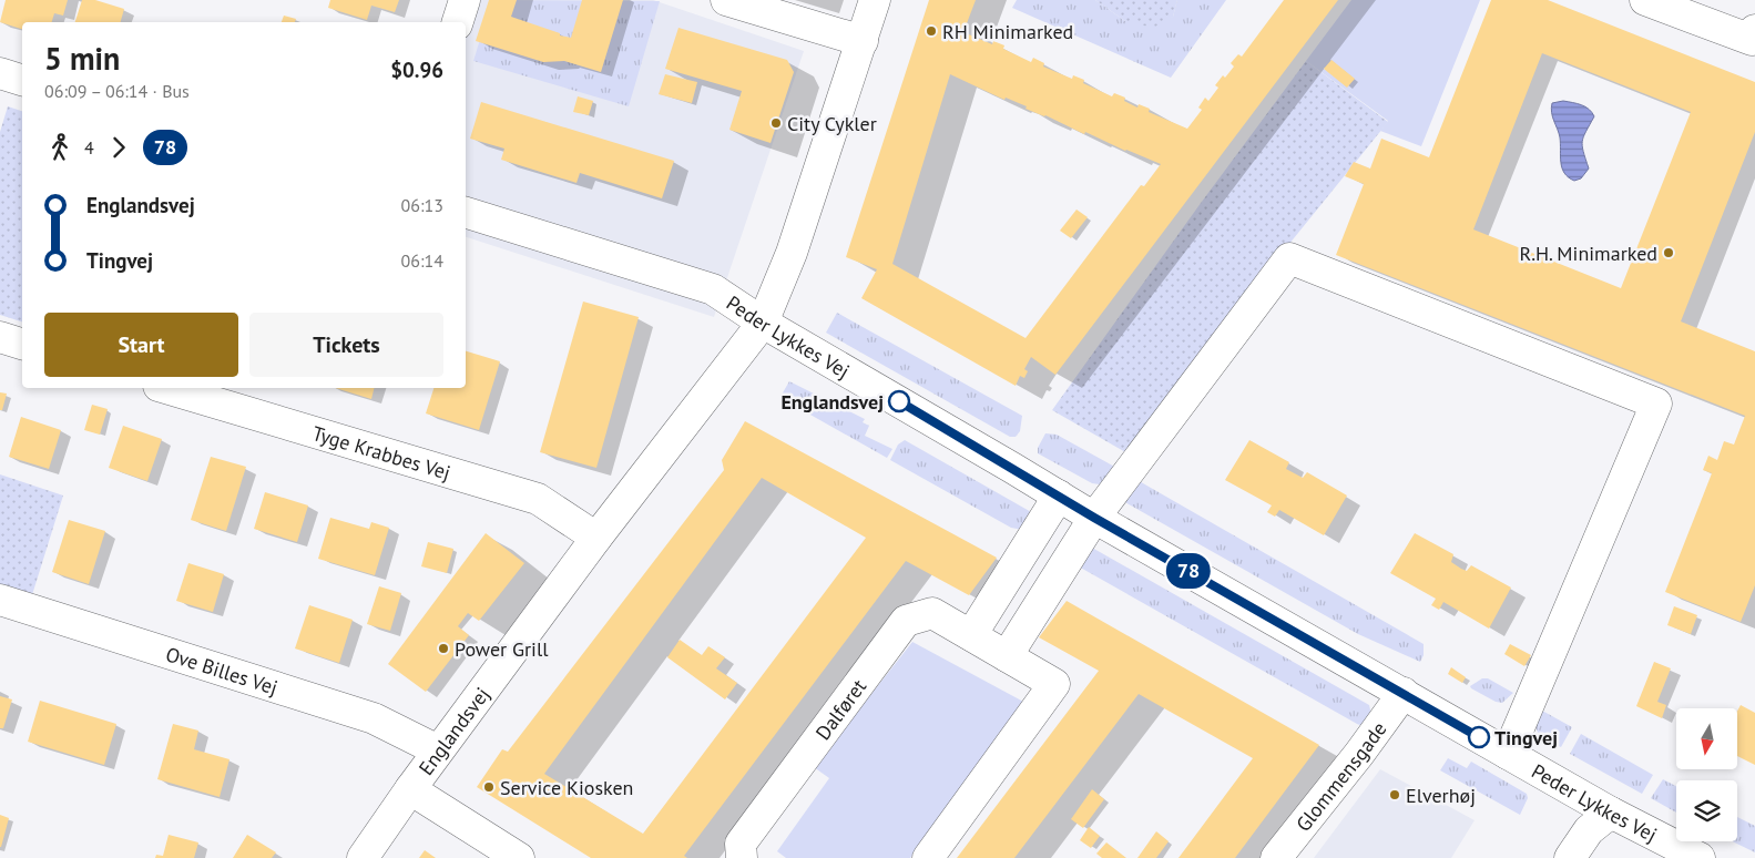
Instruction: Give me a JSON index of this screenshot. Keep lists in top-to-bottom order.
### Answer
{
  "streets": {
    "street": [
      "Peder Lykkes Vej",
      "Tyge Krabbes Vej",
      "Ove Billes Vej",
      "Dalføret",
      "Englandsvej",
      "Glommensgade"
    ]
  },
  "crossings": [
    ["Peder Lykkes Vej", "Englandsvej"],
    ["Peder Lykkes Vej", "Glommensgade"],
    ["Tyge Krabbes Vej", "Englandsvej"],
    ["Ove Billes Vej", "Englandsvej"]
  ],
  "places": [
    "RH Minimarked",
    "City Cykler",
    "R.H. Minimarked",
    "Englandsvej",
    "Power Grill",
    "Tingvej",
    "Service Kiosken",
    "Elverhøj"
  ],
  "lines": ["bus line 78"],
  "north": "bottom",
  "page": {
    "on_map": "78",
    "heading": ["5 min", "06:09 – 06:14 · Bus", "$0.96"],
    "legs": ["4", "78"],
    "list": [
      {
        "name": "Englandsvej",
        "value": "06:13"
      },
      {
        "name": "Tingvej",
        "value": "06:14"
      }
    ],
    "buttons": ["Start", "Tickets"]
  }
}
